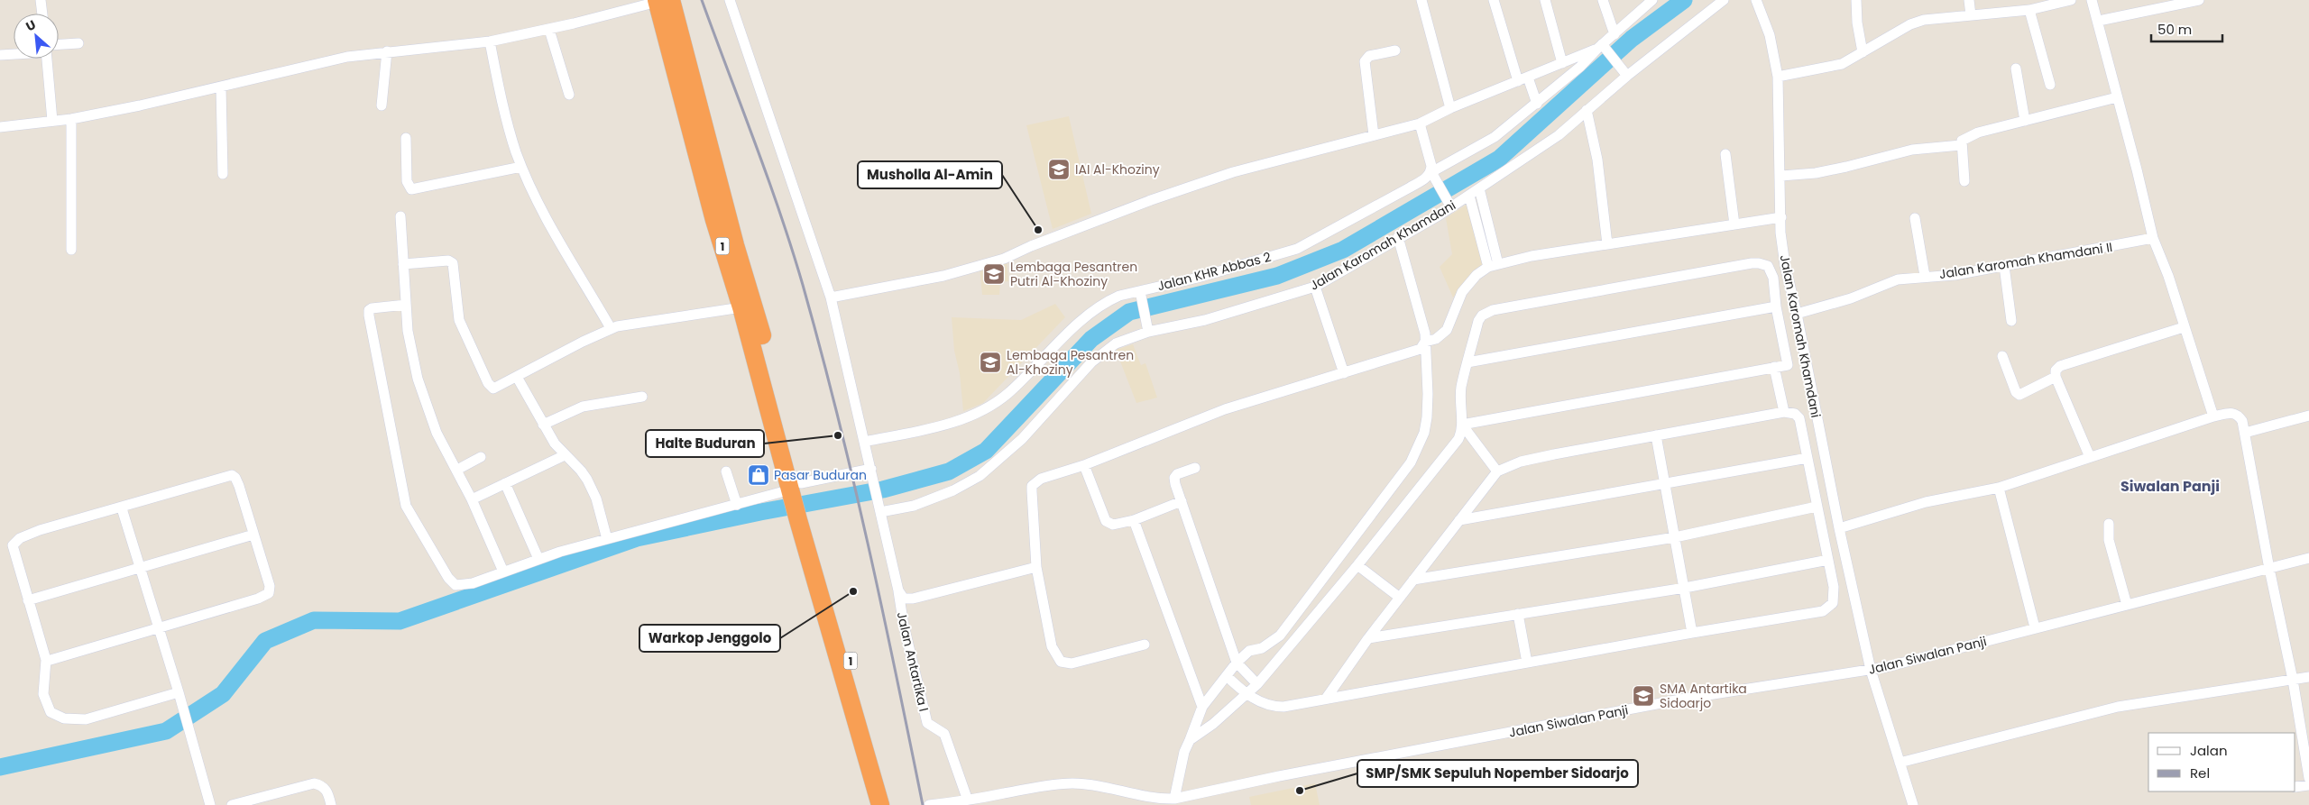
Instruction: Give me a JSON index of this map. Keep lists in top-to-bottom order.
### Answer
{
  "streets": {
    "highway": ["1"],
    "street": [
      "Jalan Karomah Khamdani",
      "Jalan Karomah Khamdani II",
      "Jalan KHR Abbas 2",
      "Jalan Siwalan Panji",
      "Jalan Antartika I"
    ]
  },
  "crossings": [
    ["Jalan Karomah Khamdani", "Jalan Karomah Khamdani II"],
    ["Jalan Karomah Khamdani", "Jalan Siwalan Panji"],
    ["Jalan Karomah Khamdani", "Jalan Antartika I"],
    ["Jalan KHR Abbas 2", "Jalan Antartika I"],
    ["Jalan Siwalan Panji", "Jalan Antartika I"]
  ],
  "districts": ["Siwalan Panji"],
  "places": {
    "school or university": [
      "IAI Al-Khoziny",
      "Lembaga Pesantren Putri Al-Khoziny",
      "Lembaga Pesantren Al-Khoziny",
      "SMA Antartika Sidoarjo"
    ],
    "other": [
      "Musholla Al-Amin",
      "Halte Buduran",
      "Warkop Jenggolo",
      "SMP/SMK Sepuluh Nopember Sidoarjo"
    ],
    "shop": ["Pasar Buduran"]
  },
  "legend": ["Jalan", "Rel"],
  "scale_bar": "50 m",
  "north": "top left"
}
